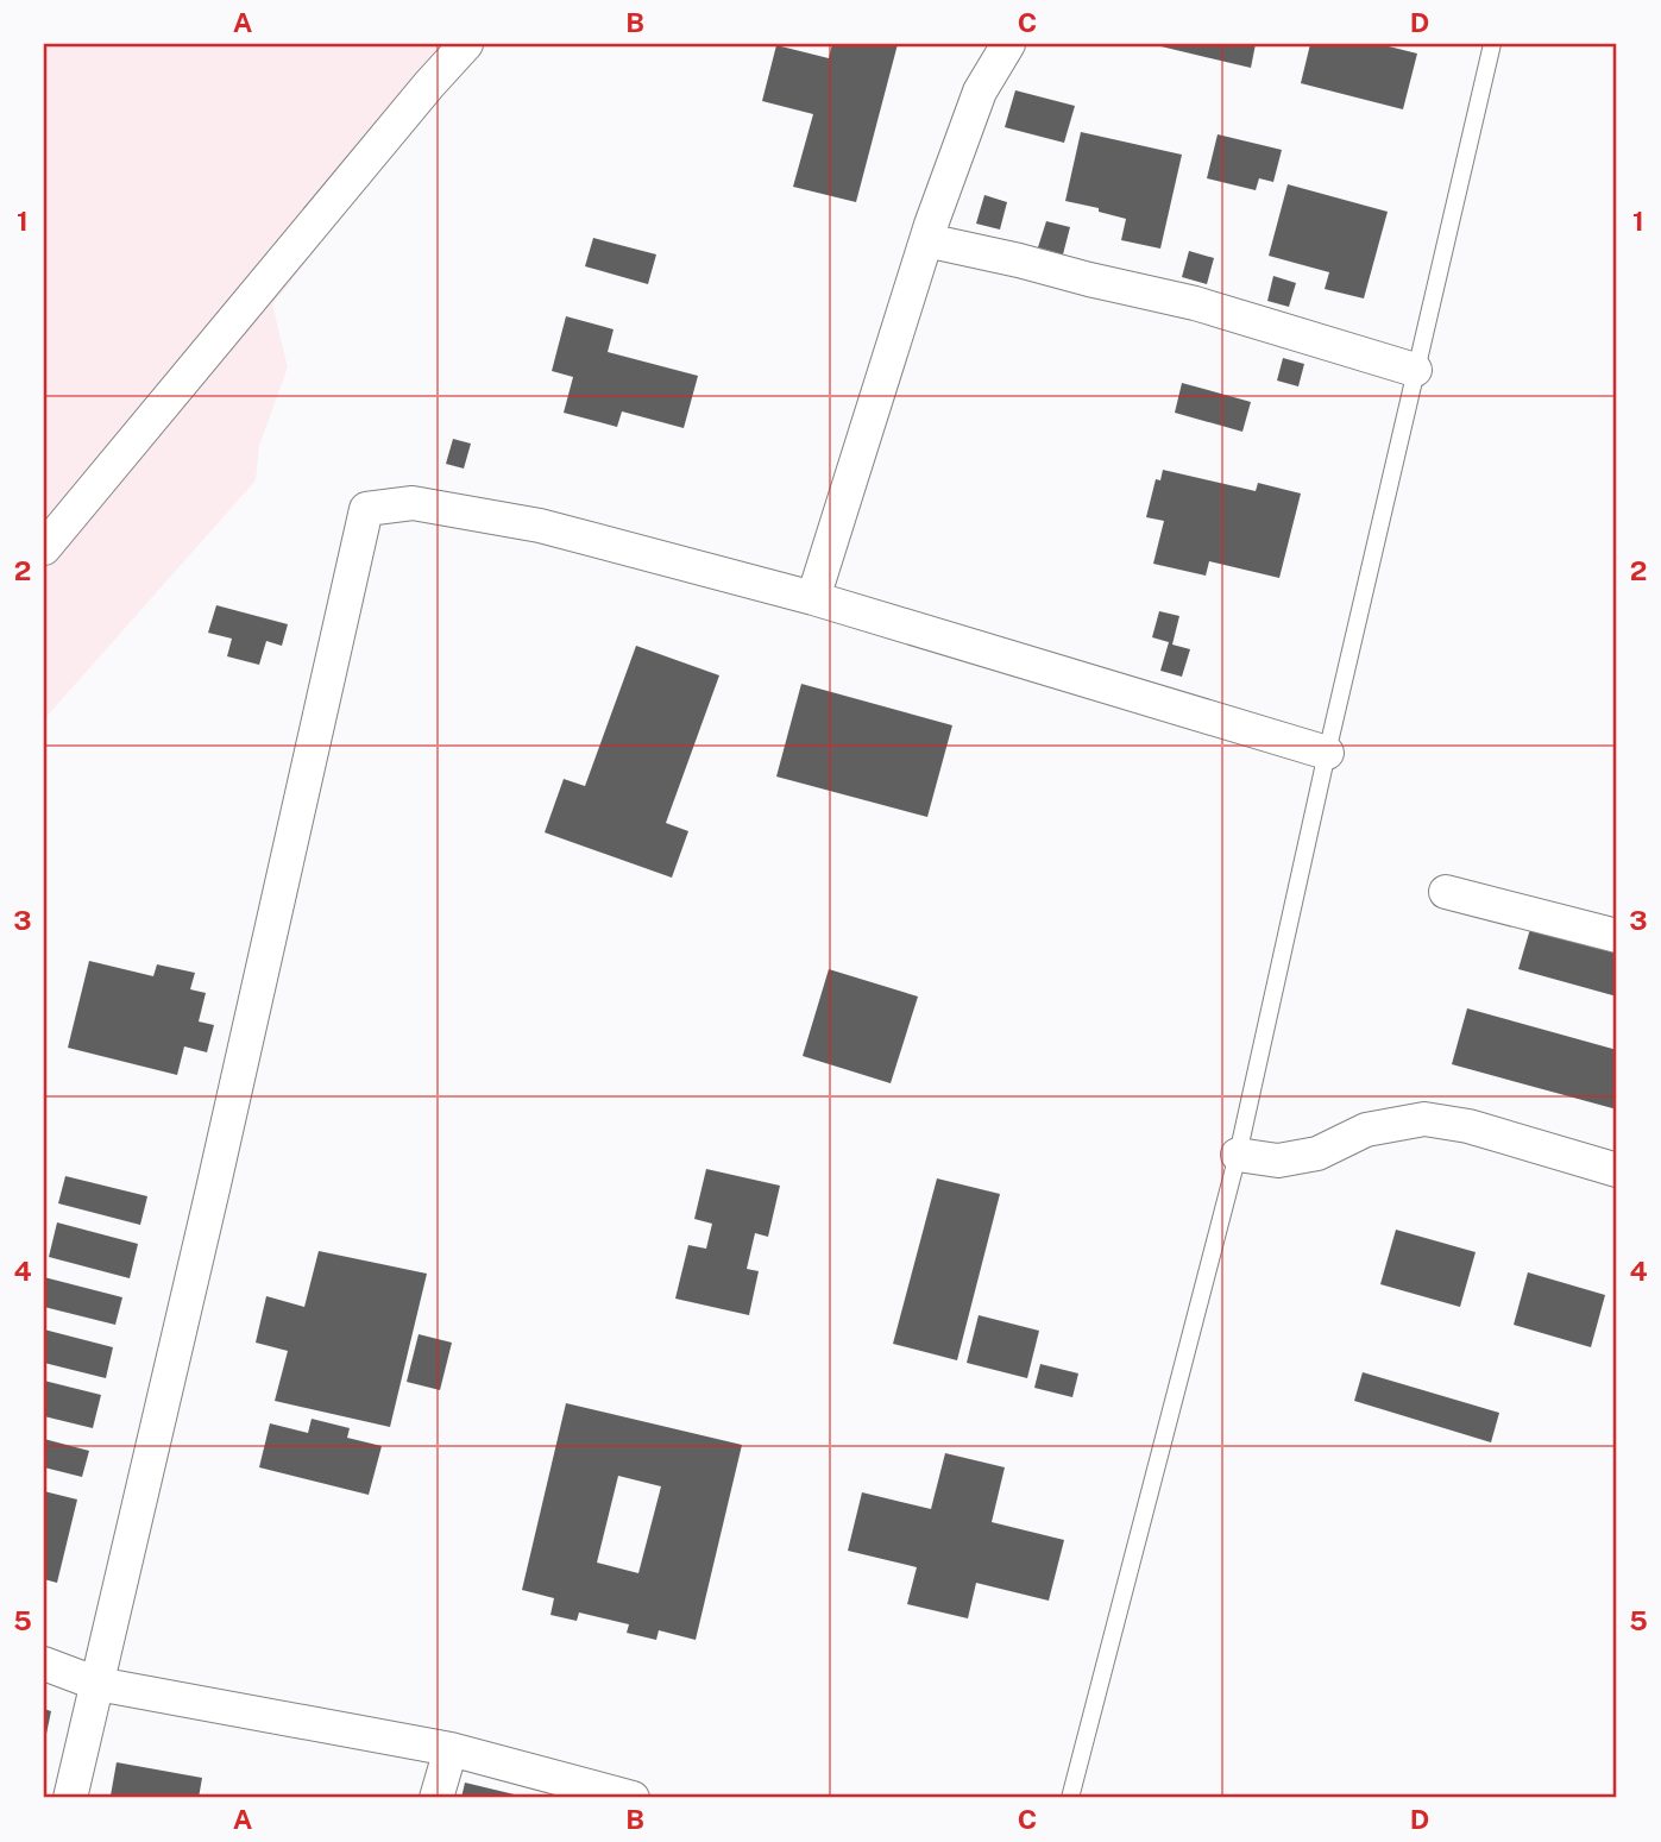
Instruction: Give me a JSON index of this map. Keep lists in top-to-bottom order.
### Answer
{
  "grid": {
    "columns": [
      "A",
      "B",
      "C",
      "D"
    ],
    "rows": [
      "1",
      "2",
      "3",
      "4",
      "5"
    ]
  }
}
